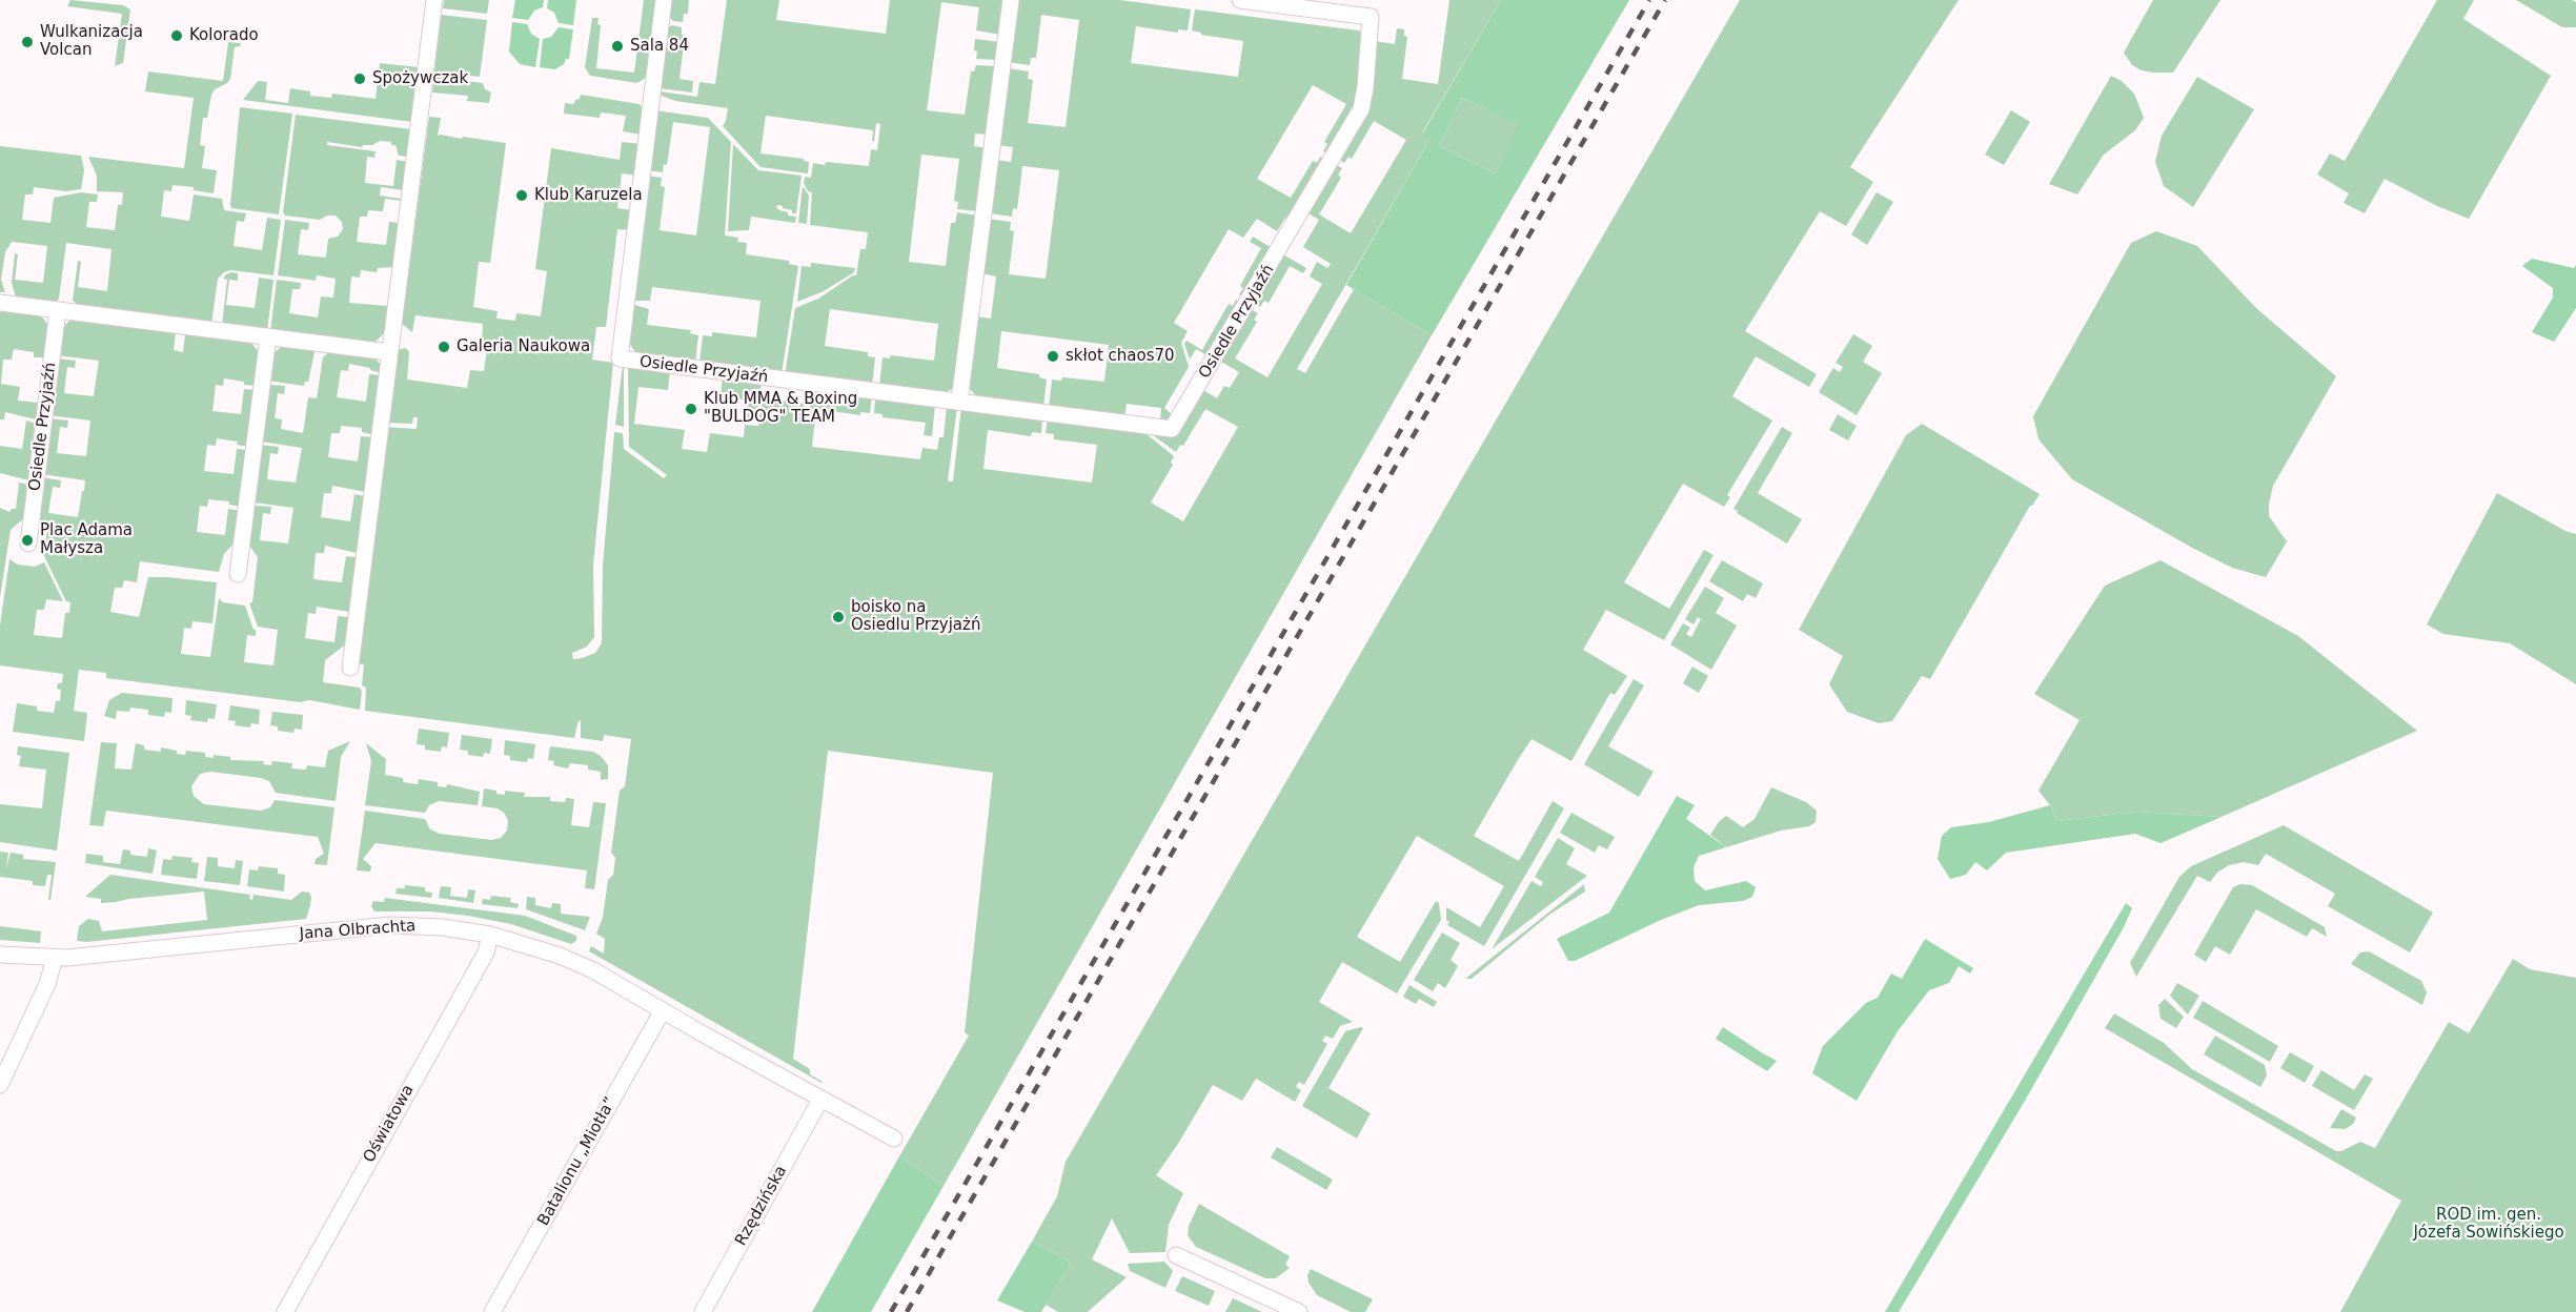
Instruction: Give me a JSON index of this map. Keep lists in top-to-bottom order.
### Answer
{
  "streets": {
    "street": [
      "Osiedle Przyjaźń",
      "Jana Olbrachta",
      "Oświatowa",
      "Batalionu „Miotła”",
      "Rzędzińska"
    ]
  },
  "crossings": [
    ["Jana Olbrachta", "Oświatowa"],
    ["Jana Olbrachta", "Batalionu „Miotła”"],
    ["Jana Olbrachta", "Rzędzińska"]
  ],
  "parks": ["ROD im. gen. Józefa Sowińskiego"],
  "places": [
    "Kolorado",
    "Wulkanizacja Volcan",
    "Sala 84",
    "Spożywczak",
    "Klub Karuzela",
    "Galeria Naukowa",
    "skłot chaos70",
    "Klub MMA & Boxing \"BULDOG\" TEAM",
    "Plac Adama Małysza",
    "boisko na Osiedlu Przyjażń"
  ]
}
